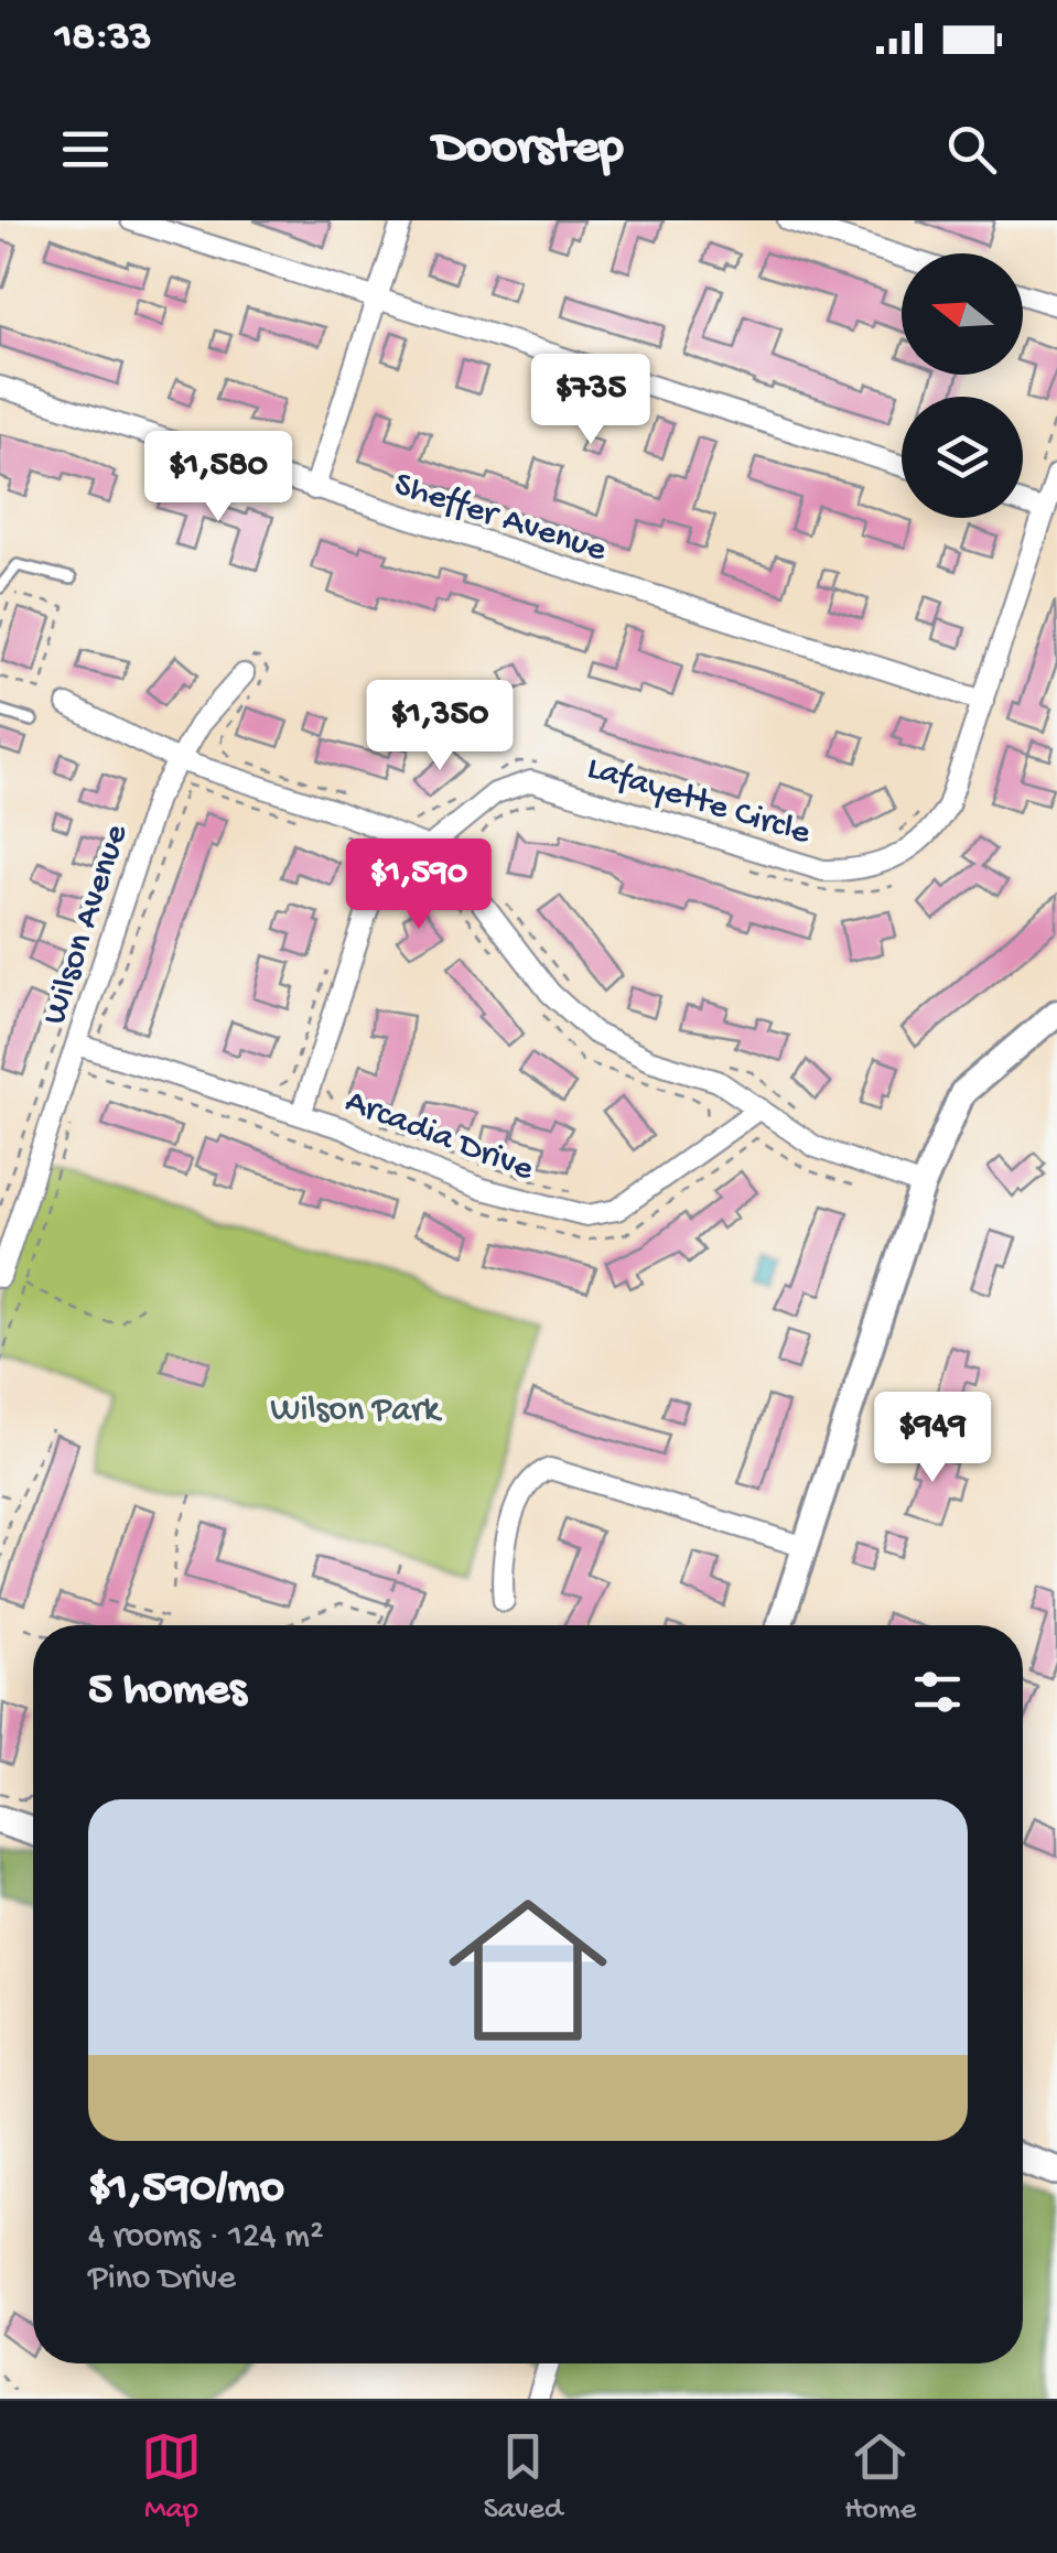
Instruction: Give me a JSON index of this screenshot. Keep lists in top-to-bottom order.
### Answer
{
  "streets": {
    "street": [
      "Sheffer Avenue",
      "Lafayette Circle",
      "Wilson Avenue",
      "Arcadia Drive"
    ]
  },
  "crossings": [
    ["Sheffer Avenue", "Lafayette Circle"],
    ["Wilson Avenue", "Arcadia Drive"]
  ],
  "parks": ["Wilson Park"],
  "north": "left",
  "page": {
    "status": "18:33",
    "header": "Doorstep",
    "price": [
      "$735",
      "$1,580",
      "$1,350",
      "$1,590",
      "$949"
    ],
    "heading": "5 homes",
    "list": [
      {
        "name": "$1,590/mo",
        "note": "4 rooms · 124 m² · Pino Drive"
      }
    ],
    "tabs": ["Map", "Saved", "Home"]
  }
}
